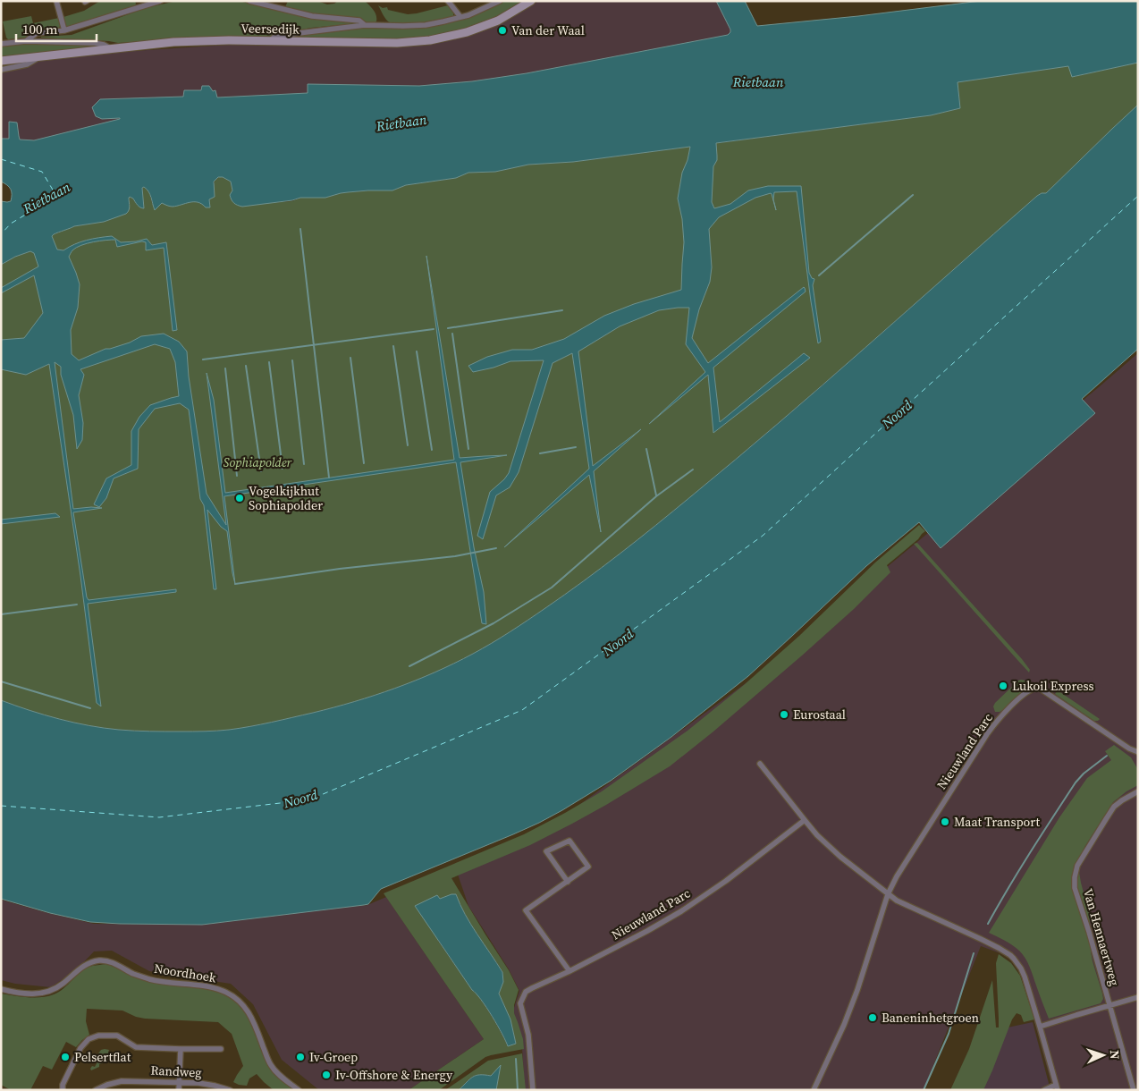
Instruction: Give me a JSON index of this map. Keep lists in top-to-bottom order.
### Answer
{
  "streets": {
    "main road": ["Veersedijk"],
    "street": [
      "Nieuwland Parc",
      "Van Hennaertweg",
      "Noordhoek",
      "Randweg"
    ]
  },
  "water": ["Rietbaan", "Noord"],
  "parks": ["Sophiapolder"],
  "places": [
    "Van der Waal",
    "Vogelkijkhut Sophiapolder",
    "Lukoil Express",
    "Eurostaal",
    "Maat Transport",
    "Baneninhetgroen",
    "Pelsertflat",
    "Iv-Groep",
    "Iv-Offshore & Energy"
  ],
  "scale_bar": "100 m",
  "north": "right"
}
